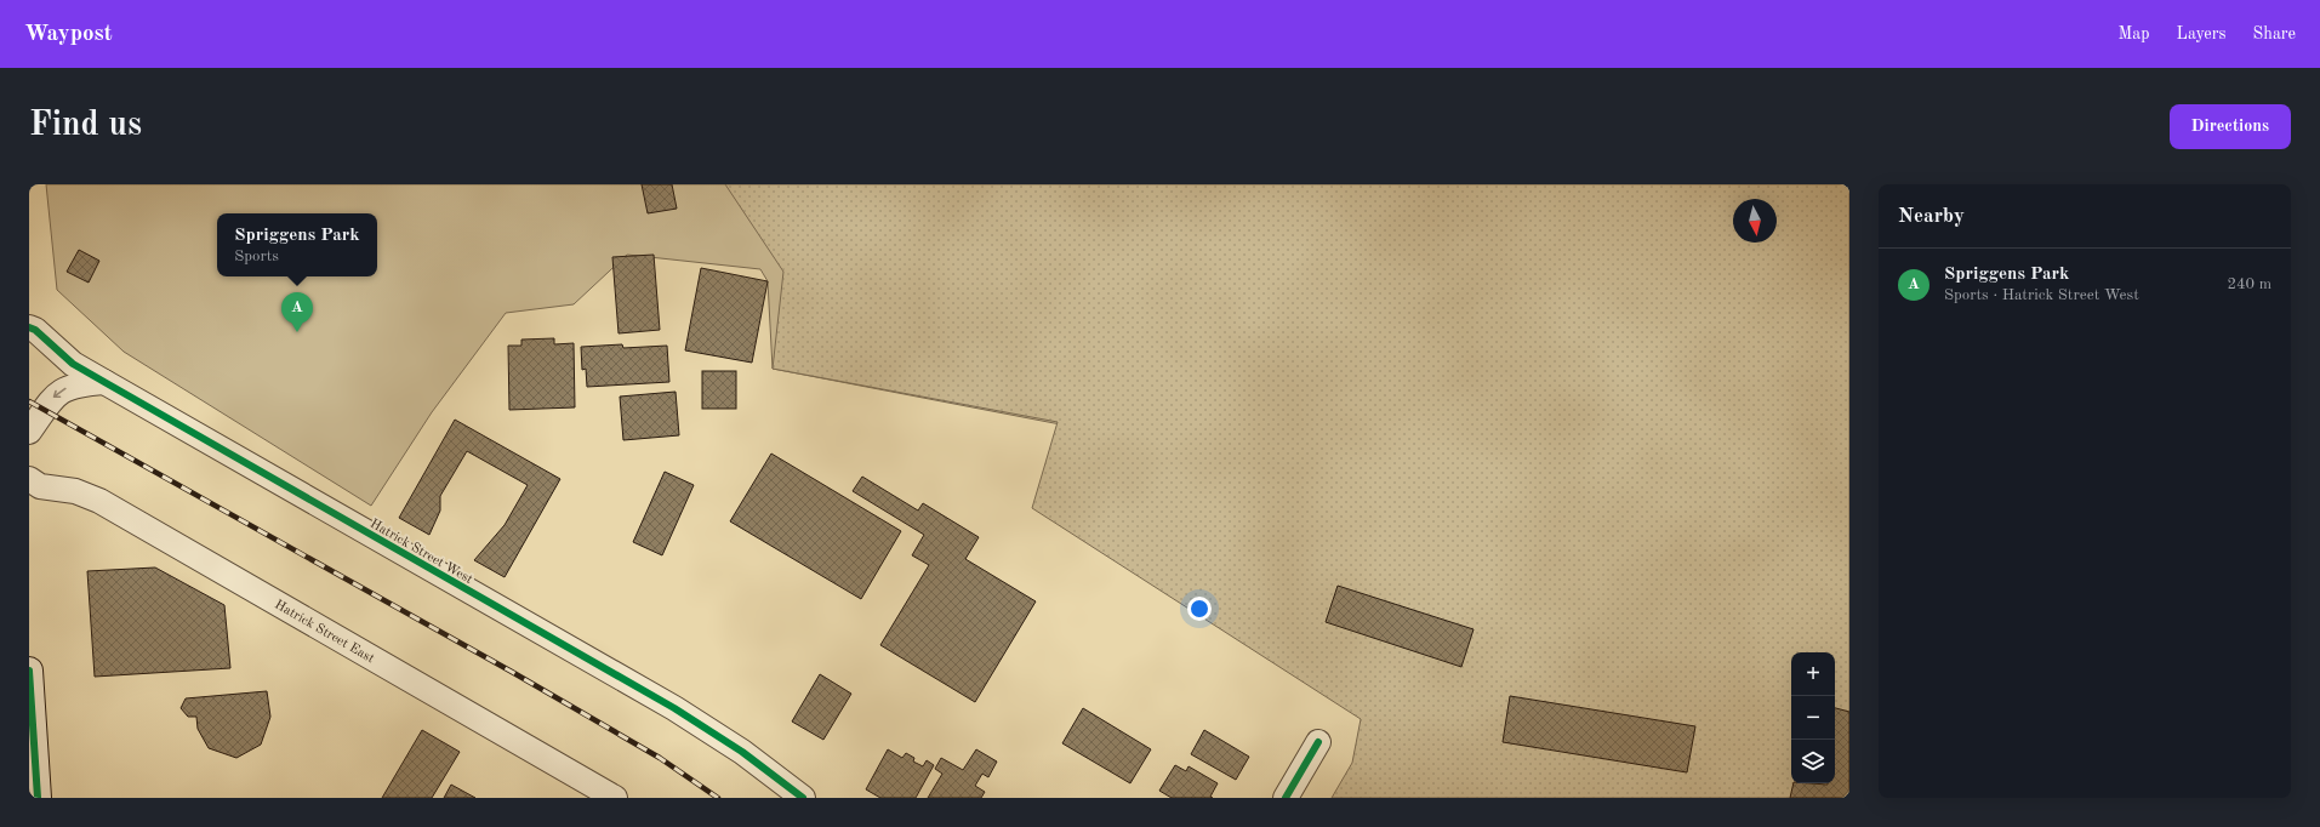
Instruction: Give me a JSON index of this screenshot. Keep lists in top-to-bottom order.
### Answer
{
  "streets": {
    "street": ["Hatrick Street West", "Hatrick Street East"]
  },
  "north": "bottom",
  "page": {
    "header": "Waypost",
    "nav": ["Map", "Layers", "Share"],
    "buttons": "Directions",
    "title": "Find us",
    "heading": "Nearby",
    "popup": ["Spriggens Park", "Sports"],
    "list": [
      {
        "mark": "A",
        "name": "Spriggens Park",
        "note": "Sports · Hatrick Street West",
        "value": "240 m"
      }
    ],
    "pins": "A",
    "map_buttons": ["+", "−"]
  }
}
